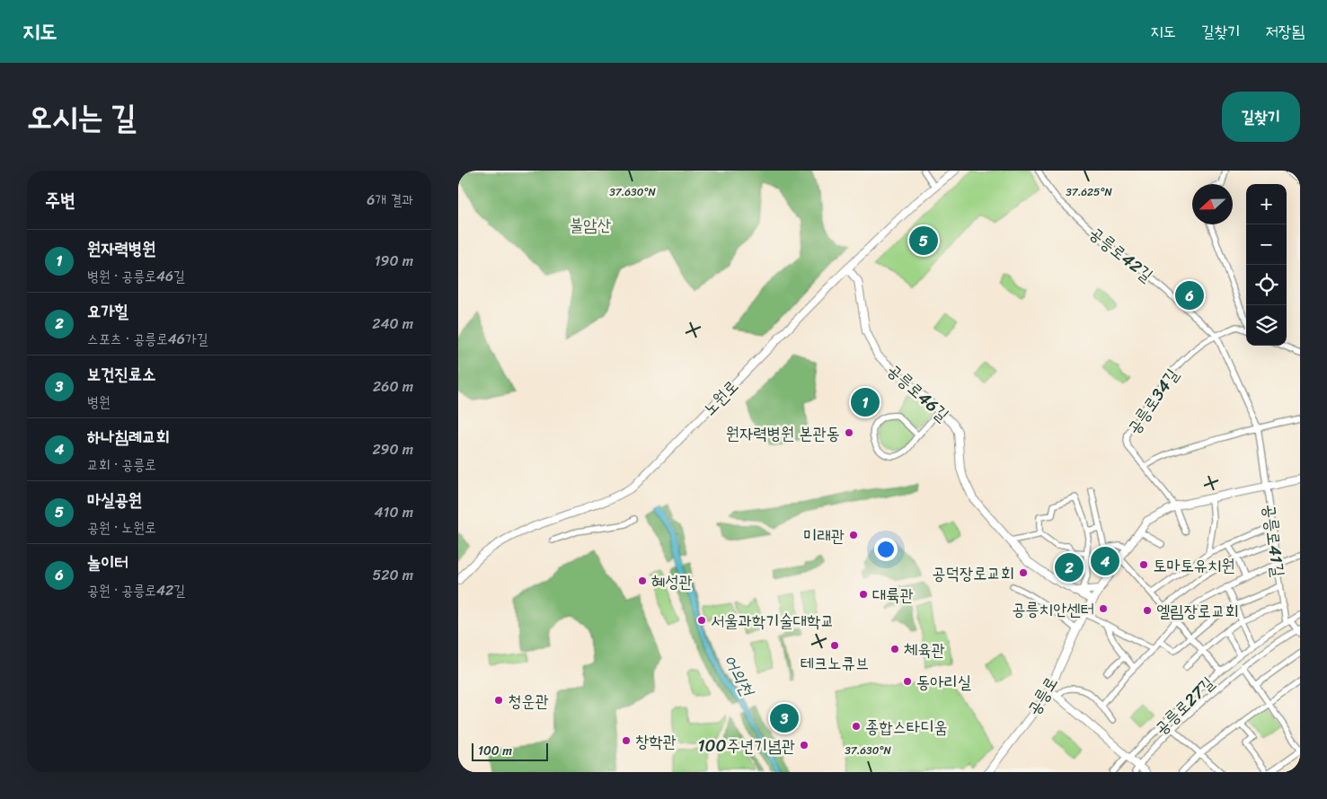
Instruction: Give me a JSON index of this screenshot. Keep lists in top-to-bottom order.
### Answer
{
  "streets": {
    "street": [
      "공릉로42길",
      "공릉로46길",
      "노원로",
      "공릉로34길",
      "공릉로41길",
      "공릉로",
      "공릉로27길"
    ]
  },
  "crossings": [
    ["공릉로42길", "공릉로34길"],
    ["공릉로42길", "공릉로41길"],
    ["공릉로42길", "공릉로"],
    ["공릉로46길", "노원로"],
    ["공릉로46길", "공릉로"],
    ["공릉로34길", "공릉로"],
    ["공릉로41길", "공릉로"],
    ["공릉로41길", "공릉로27길"]
  ],
  "water": ["어의천"],
  "parks": ["불암산"],
  "places": [
    "원자력병원 본관동",
    "미래관",
    "토마토유치원",
    "공덕장로교회",
    "혜성관",
    "대륙관",
    "공릉치안센터",
    "엘림장로교회",
    "서울과학기술대학교",
    "테크노큐브",
    "체육관",
    "동아리실",
    "청운관",
    "종합스타디움",
    "창학관",
    "100주년기념관"
  ],
  "scale_bar": "100 m",
  "north": "left",
  "page": {
    "header": "지도",
    "nav": ["지도", "길찾기", "저장됨"],
    "title": "오시는 길",
    "buttons": "길찾기",
    "heading": ["주변", "6개 결과"],
    "map_buttons": ["+", "−"],
    "pins": [
      "5",
      "6",
      "1",
      "4",
      "2",
      "3"
    ],
    "list": [
      {
        "mark": "1",
        "name": "원자력병원",
        "note": "병원 · 공릉로46길",
        "value": "190 m"
      },
      {
        "mark": "2",
        "name": "요가힐",
        "note": "스포츠 · 공릉로46가길",
        "value": "240 m"
      },
      {
        "mark": "3",
        "name": "보건진료소",
        "note": "병원",
        "value": "260 m"
      },
      {
        "mark": "4",
        "name": "하나침례교회",
        "note": "교회 · 공릉로",
        "value": "290 m"
      },
      {
        "mark": "5",
        "name": "마실공원",
        "note": "공원 · 노원로",
        "value": "410 m"
      },
      {
        "mark": "6",
        "name": "놀이터",
        "note": "공원 · 공릉로42길",
        "value": "520 m"
      }
    ],
    "scale": "100 m"
  },
  "coordinates": ["37.630°N", "37.625°N"]
}
